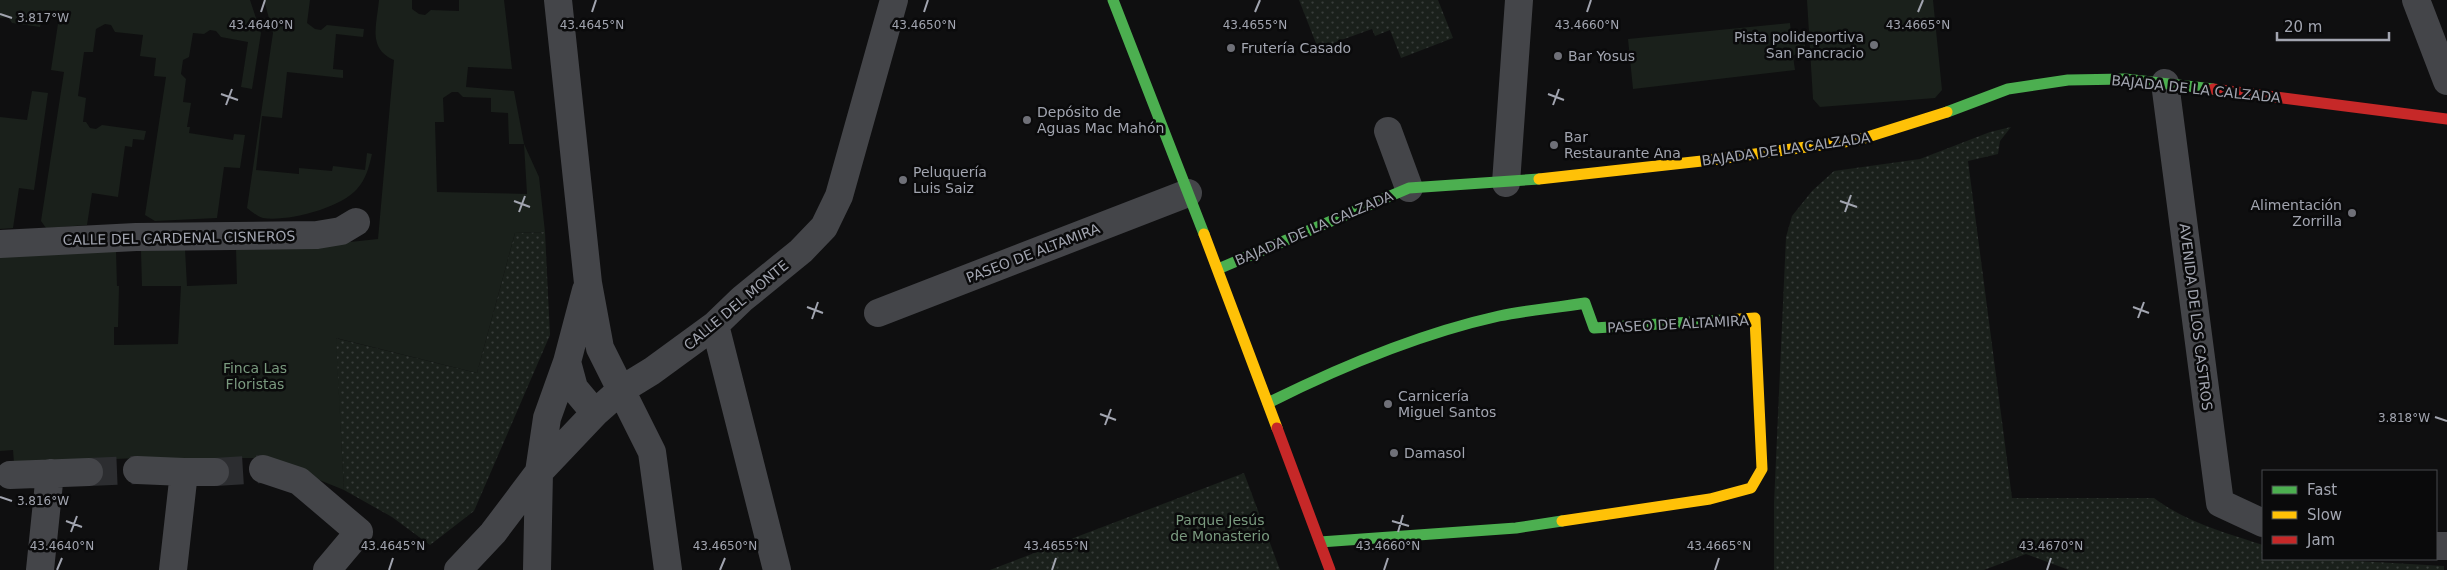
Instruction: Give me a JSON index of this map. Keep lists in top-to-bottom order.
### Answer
{
  "streets": {
    "street": [
      "BAJADA DE LA CALZADA",
      "CALLE DEL CARDENAL CISNEROS",
      "PASEO DE ALTAMIRA",
      "CALLE DEL MONTE",
      "AVENIDA DE LOS CASTROS"
    ]
  },
  "crossings": [
    ["BAJADA DE LA CALZADA", "AVENIDA DE LOS CASTROS"]
  ],
  "parks": ["Finca Las Floristas", "Parque Jesús de Monasterio"],
  "places": [
    "Pista polideportiva San Pancracio",
    "Frutería Casado",
    "Bar Yosus",
    "Depósito de Aguas Mac Mahón",
    "Bar Restaurante Ana",
    "Peluquería Luis Saiz",
    "Alimentación Zorrilla",
    "Carnicería Miguel Santos",
    "Damasol"
  ],
  "legend": ["Fast", "Slow", "Jam"],
  "scale_bar": "20 m",
  "coordinates": [
    "3.817°W",
    "43.4660°N",
    "43.4665°N",
    "43.4640°N",
    "43.4645°N",
    "43.4650°N",
    "43.4655°N",
    "3.818°W",
    "3.816°W",
    "43.4670°N"
  ]
}
